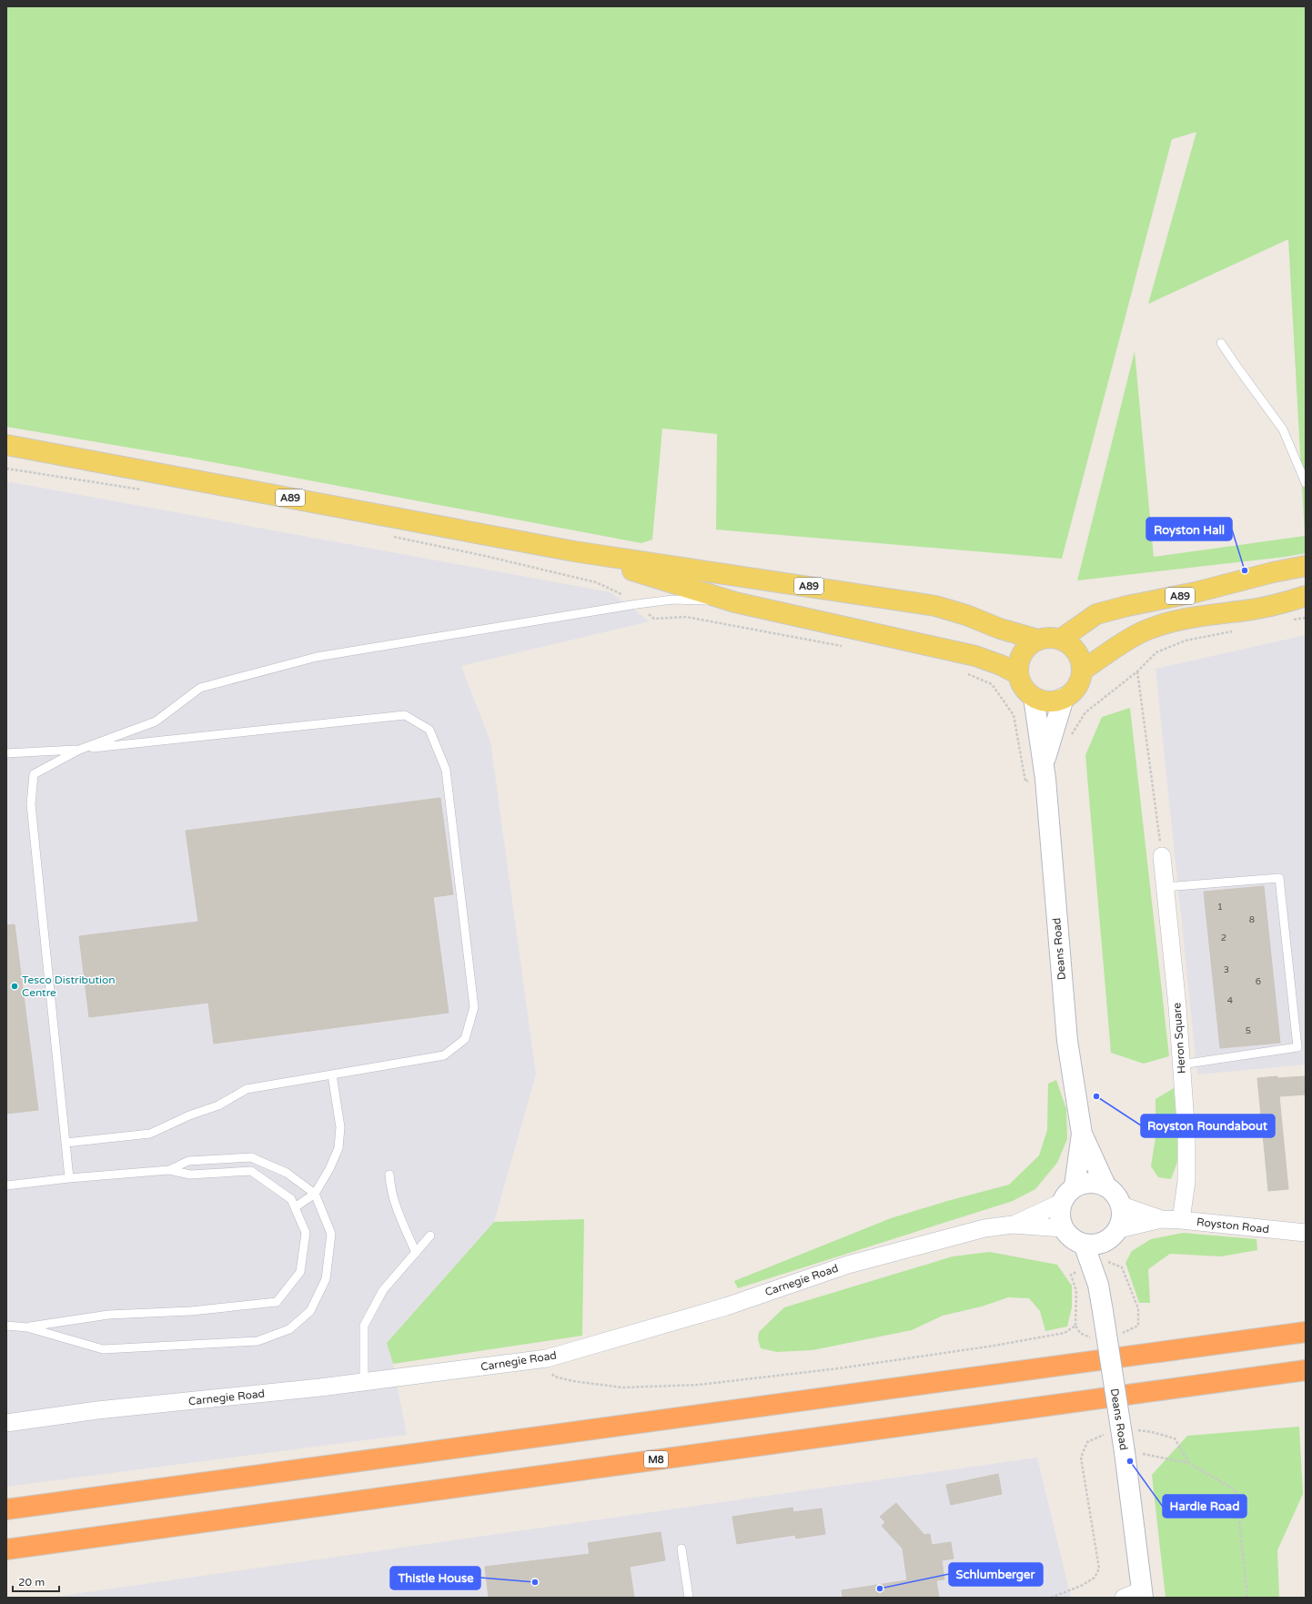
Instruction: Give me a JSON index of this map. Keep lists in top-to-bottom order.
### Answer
{
  "streets": {
    "highway": ["M8"],
    "main road": ["A89"],
    "street": [
      "Deans Road",
      "Heron Square",
      "Royston Road",
      "Carnegie Road"
    ]
  },
  "crossings": [
    ["A89", "Deans Road"],
    ["Deans Road", "Royston Road"],
    ["Deans Road", "Carnegie Road"],
    ["Heron Square", "Royston Road"],
    ["Royston Road", "Carnegie Road"]
  ],
  "places": [
    "Royston Hall",
    "Tesco Distribution Centre",
    "Royston Roundabout",
    "Hardie Road",
    "Thistle House",
    "Schlumberger"
  ],
  "house_numbers": [
    "1",
    "8",
    "2",
    "3",
    "6",
    "4",
    "5"
  ],
  "scale_bar": "20 m"
}
